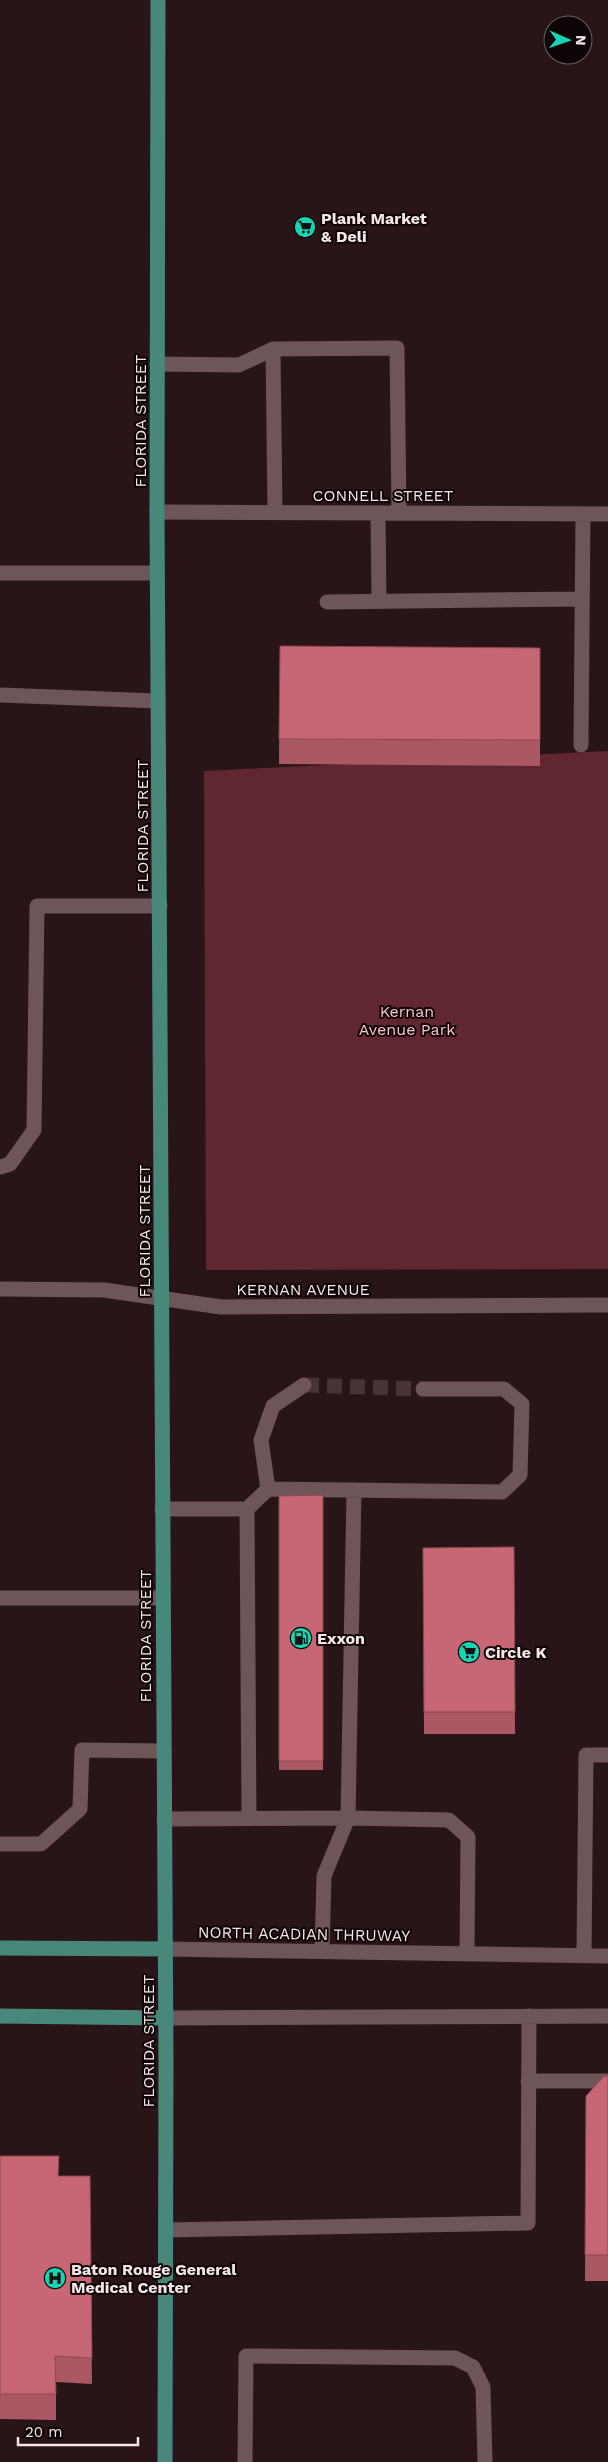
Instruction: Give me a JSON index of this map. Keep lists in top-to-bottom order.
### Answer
{
  "streets": {
    "main road": ["FLORIDA STREET", "NORTH ACADIAN THRUWAY"],
    "street": ["CONNELL STREET", "KERNAN AVENUE"]
  },
  "crossings": [
    ["FLORIDA STREET", "CONNELL STREET"],
    ["FLORIDA STREET", "KERNAN AVENUE"],
    ["FLORIDA STREET", "NORTH ACADIAN THRUWAY"]
  ],
  "parks": ["Kernan Avenue Park"],
  "places": {
    "supermarket": ["Plank Market & Deli", "Circle K"],
    "fuel station": ["Exxon"],
    "hospital": ["Baton Rouge General Medical Center"]
  },
  "scale_bar": "20 m",
  "north": "right"
}
